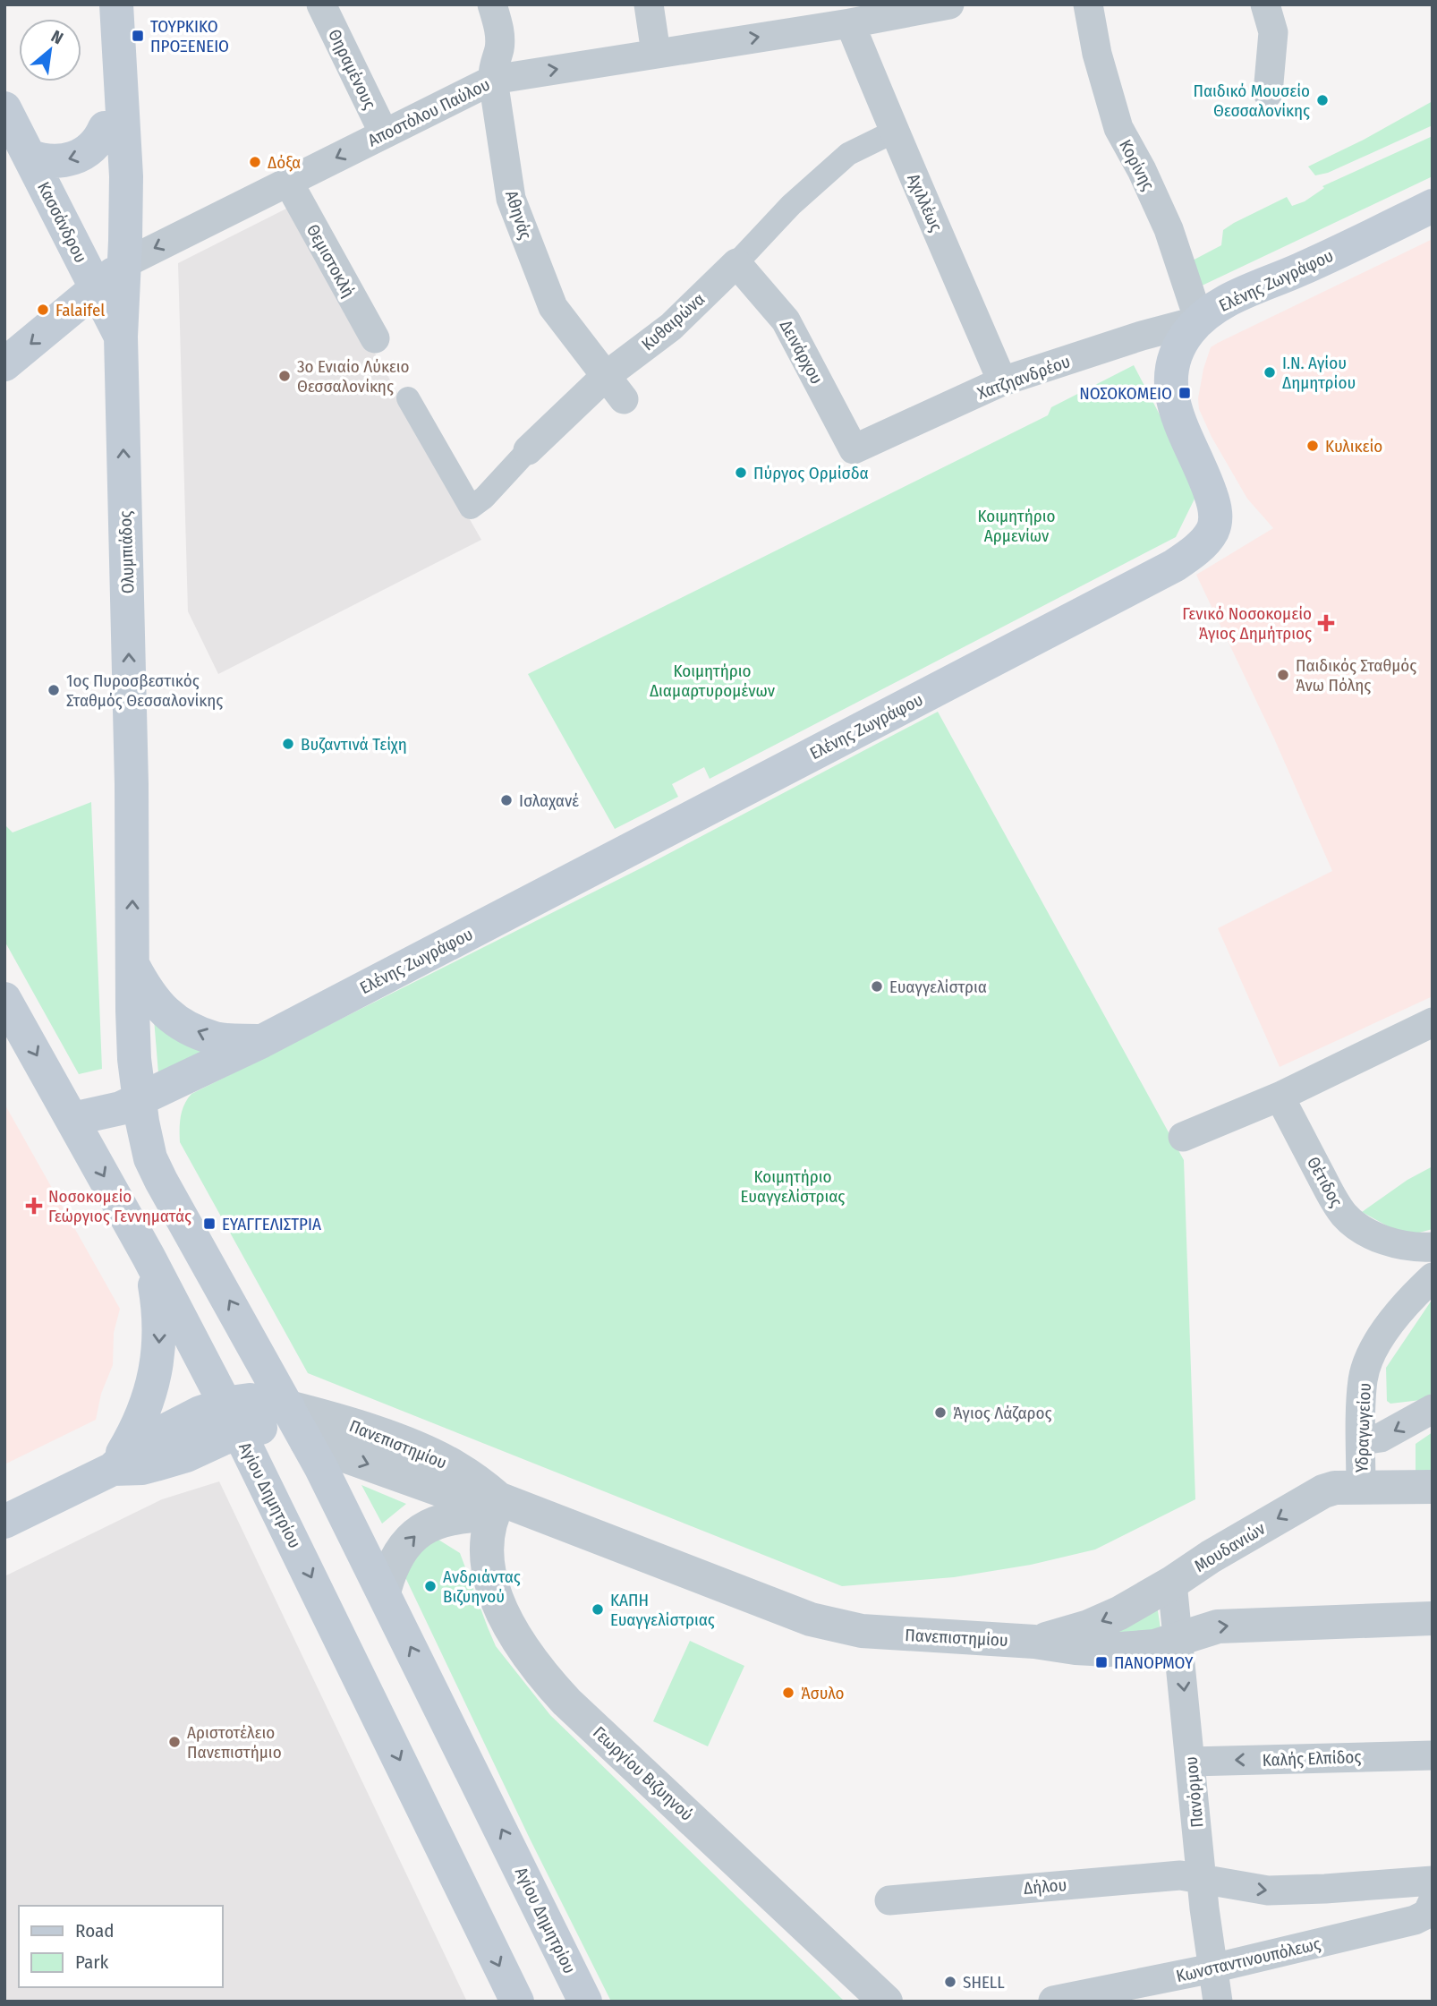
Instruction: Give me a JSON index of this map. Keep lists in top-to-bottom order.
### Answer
{
  "streets": {
    "main road": [
      "Αποστόλου Παύλου",
      "Κασσάνδρου",
      "Ελένης Ζωγράφου",
      "Ολυμπιάδος",
      "Αγίου Δημητρίου"
    ],
    "street": [
      "Θηραμένους",
      "Κορίνης",
      "Αχιλλέως",
      "Αθηνάς",
      "Θεμιστοκλή",
      "Κυθαιρώνα",
      "Δεινάρχου",
      "Χατζηανδρέου",
      "Θέτιδος",
      "Υδραγωγείου",
      "Πανεπιστημίου",
      "Μουδανιών",
      "Καλής Ελπίδος",
      "Γεωργίου Βιζυηνού",
      "Πανόρμου",
      "Δήλου",
      "Κωνσταντινουπόλεως"
    ]
  },
  "crossings": [
    ["Θηραμένους", "Αποστόλου Παύλου"],
    ["Αποστόλου Παύλου", "Αχιλλέως"],
    ["Αποστόλου Παύλου", "Αθηνάς"],
    ["Αποστόλου Παύλου", "Κασσάνδρου"],
    ["Αποστόλου Παύλου", "Θεμιστοκλή"],
    ["Αποστόλου Παύλου", "Ολυμπιάδος"],
    ["Κορίνης", "Ελένης Ζωγράφου"],
    ["Κορίνης", "Χατζηανδρέου"],
    ["Αχιλλέως", "Χατζηανδρέου"],
    ["Αθηνάς", "Κυθαιρώνα"],
    ["Κασσάνδρου", "Ολυμπιάδος"],
    ["Ελένης Ζωγράφου", "Χατζηανδρέου"],
    ["Ελένης Ζωγράφου", "Ολυμπιάδος"],
    ["Ελένης Ζωγράφου", "Αγίου Δημητρίου"],
    ["Κυθαιρώνα", "Δεινάρχου"],
    ["Δεινάρχου", "Χατζηανδρέου"],
    ["Ολυμπιάδος", "Αγίου Δημητρίου"],
    ["Υδραγωγείου", "Μουδανιών"],
    ["Πανεπιστημίου", "Αγίου Δημητρίου"],
    ["Πανεπιστημίου", "Μουδανιών"],
    ["Πανεπιστημίου", "Γεωργίου Βιζυηνού"],
    ["Πανεπιστημίου", "Πανόρμου"],
    ["Μουδανιών", "Πανόρμου"],
    ["Καλής Ελπίδος", "Πανόρμου"],
    ["Πανόρμου", "Δήλου"],
    ["Πανόρμου", "Κωνσταντινουπόλεως"]
  ],
  "one_way": ["Ολυμπιάδος", "Μουδανιών"],
  "parks": ["Κοιμητήριο Αρμενίων", "Κοιμητήριο Διαμαρτυρομένων", "Κοιμητήριο Ευαγγελίστριας"],
  "places": {
    "transit": [
      "ΤΟΥΡΚΙΚΟ ΠΡΟΞΕΝΕΙΟ",
      "ΝΟΣΟΚΟΜΕΙΟ",
      "ΕΥΑΓΓΕΛΙΣΤΡΙΑ",
      "ΠΑΝΟΡΜΟΥ"
    ],
    "other": [
      "Παιδικό Μουσείο Θεσσαλονίκης",
      "Δόξα",
      "Falaifel",
      "Ι.Ν. Αγίου Δημητρίου",
      "3o Ενιαίο Λύκειο Θεσσαλονίκης",
      "Κυλικείο",
      "Πύργος Ορμίσδα",
      "Παιδικός Σταθμός Άνω Πόλης",
      "1ος Πυροσβεστικός Σταθμός Θεσσαλονίκης",
      "Βυζαντινά Τείχη",
      "Ισλαχανέ",
      "Ευαγγελίστρια",
      "Άγιος Λάζαρος",
      "Ανδριάντας Βιζυηνού",
      "ΚΑΠΗ Ευαγγελίστριας",
      "Άσυλο",
      "Αριστοτέλειο Πανεπιστήμιο",
      "SHELL"
    ],
    "health": ["Γενικό Νοσοκομείο Άγιος Δημήτριος", "Νοσοκομείο Γεώργιος Γεννηματάς"]
  },
  "legend": ["Road", "Park"],
  "north": "top right"
}
